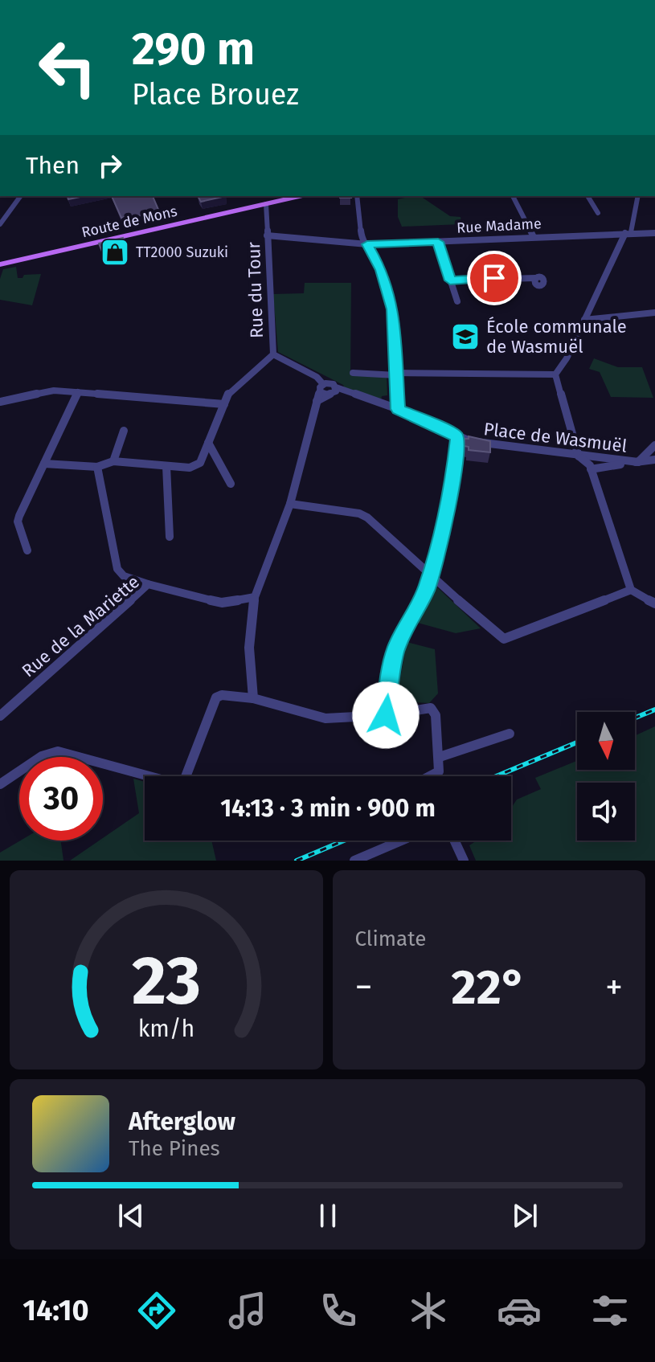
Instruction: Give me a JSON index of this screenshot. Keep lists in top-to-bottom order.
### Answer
{
  "streets": {
    "main road": ["Route de Mons"],
    "street": [
      "Rue Madame",
      "Rue du Tour",
      "Place de Wasmuël",
      "Rue de la Mariette"
    ]
  },
  "crossings": [
    ["Route de Mons", "Rue du Tour"],
    ["Rue Madame", "Rue du Tour"]
  ],
  "places": {
    "shop": ["TT2000 Suzuki"],
    "school or university": ["École communale de Wasmuël"]
  },
  "north": "bottom",
  "page": {
    "turn": ["290 m", "Place Brouez"],
    "then": "Then",
    "limit": "30",
    "trip": "14:13 · 3 min · 900 m",
    "tile": "Climate",
    "heat": ["−", "22°", "+"],
    "song": ["Afterglow", "The Pines"],
    "tabs": "14:10",
    "gauge": ["23", "km/h"]
  }
}
